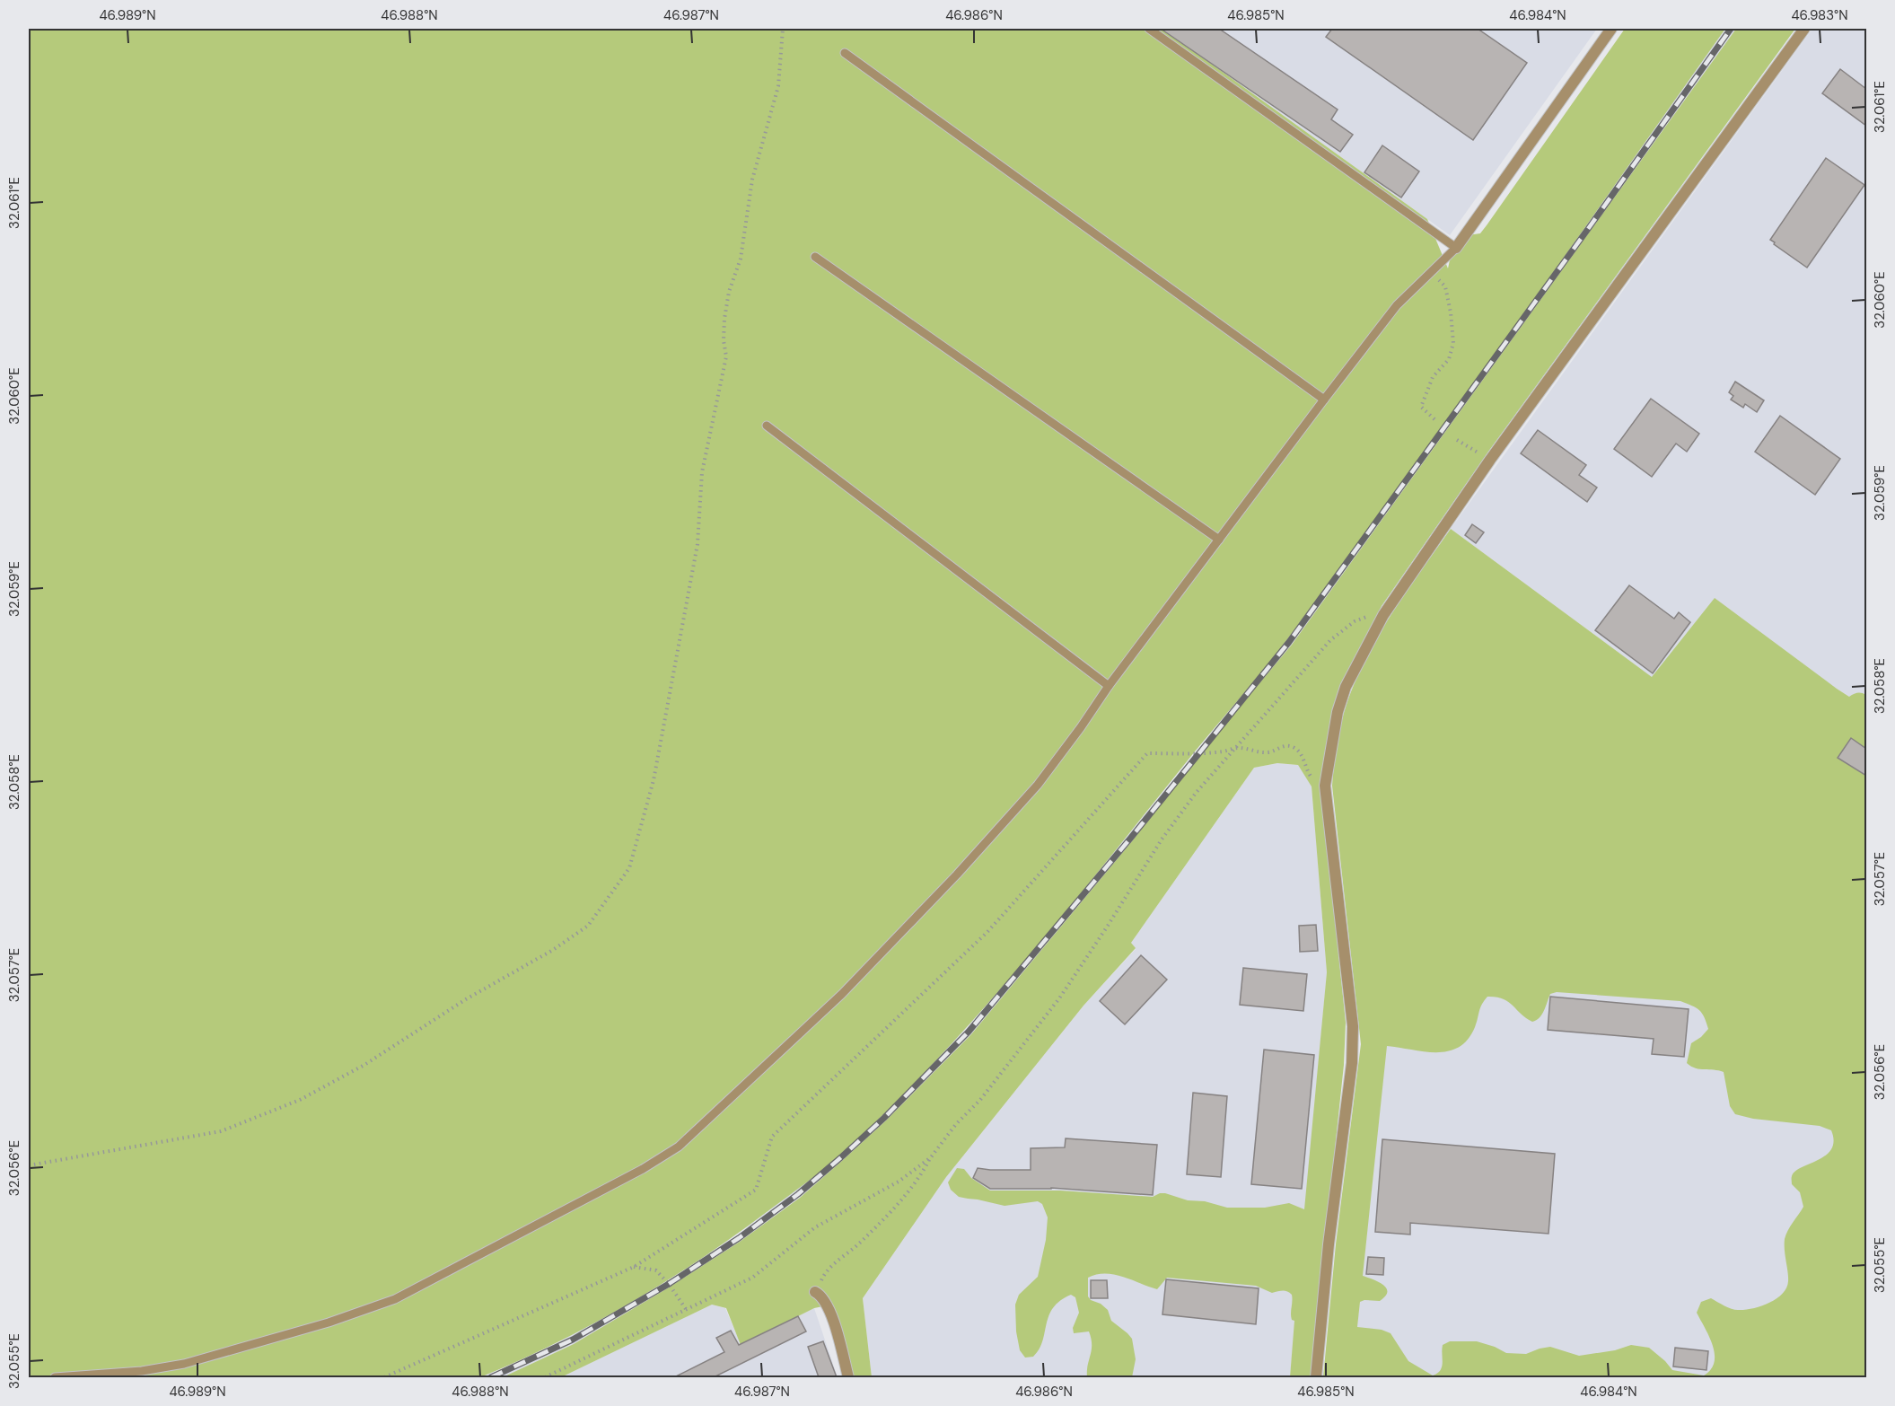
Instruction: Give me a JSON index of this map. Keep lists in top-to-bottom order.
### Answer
{
  "coordinates": [
    "46.989°N",
    "46.988°N",
    "46.987°N",
    "46.986°N",
    "46.985°N",
    "46.984°N",
    "46.983°N",
    "32.061°E",
    "32.060°E",
    "32.059°E",
    "32.058°E",
    "32.057°E",
    "32.056°E",
    "32.055°E"
  ]
}
